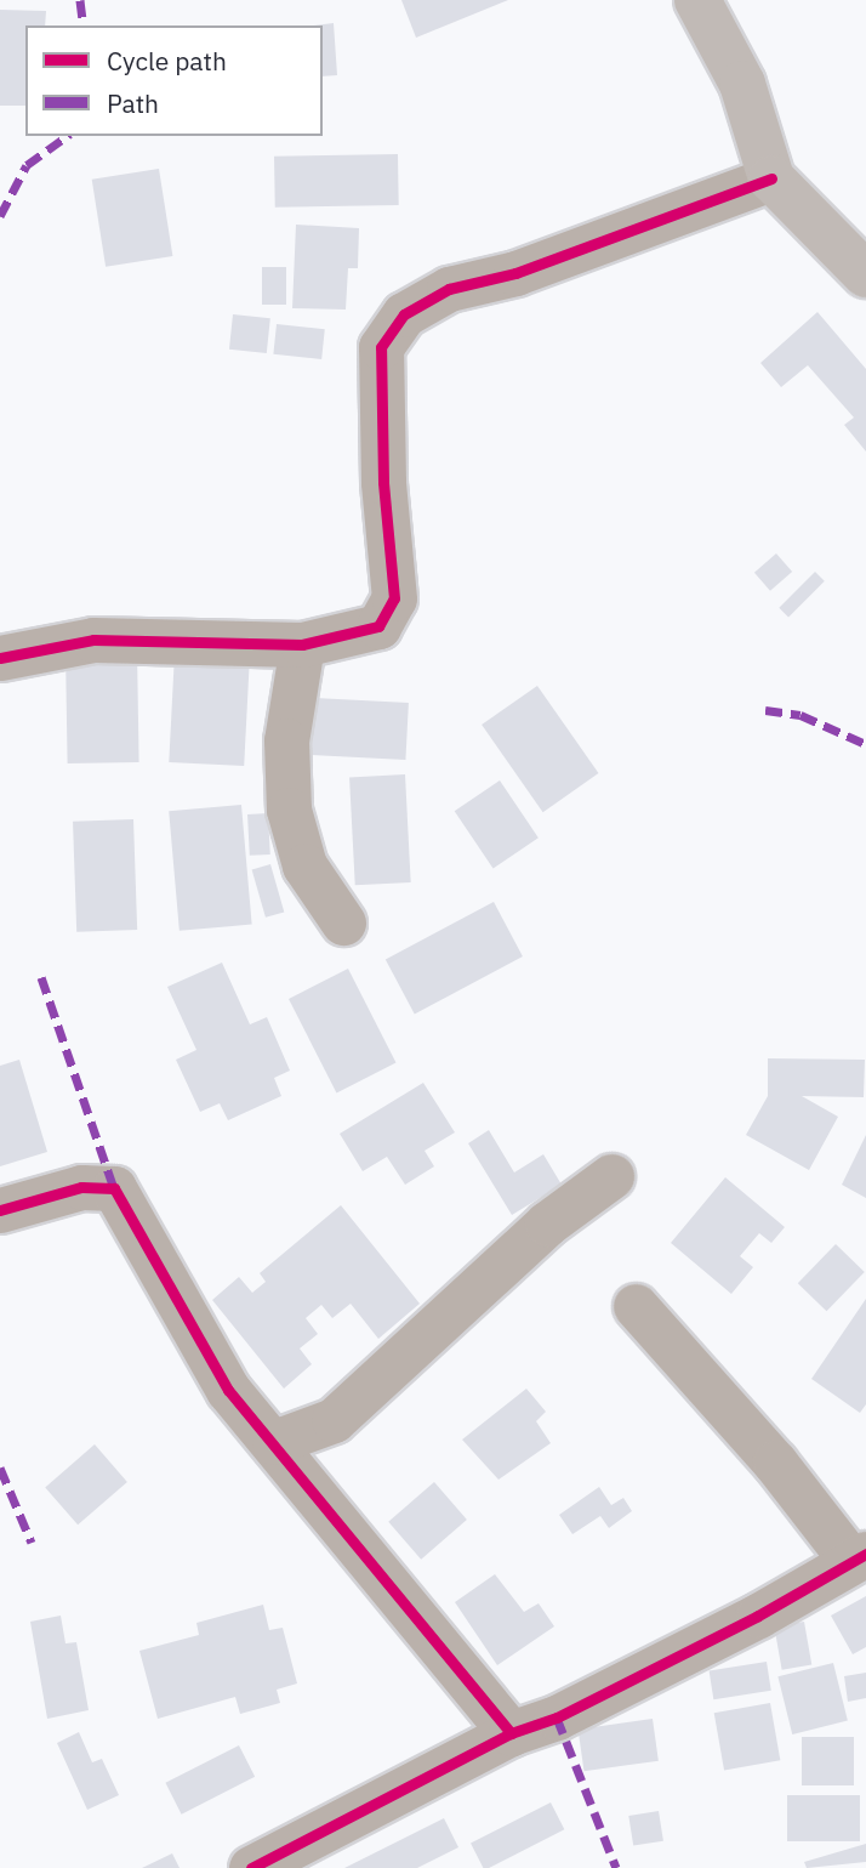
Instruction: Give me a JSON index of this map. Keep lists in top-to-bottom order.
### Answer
{
  "legend": ["Cycle path", "Path"]
}
